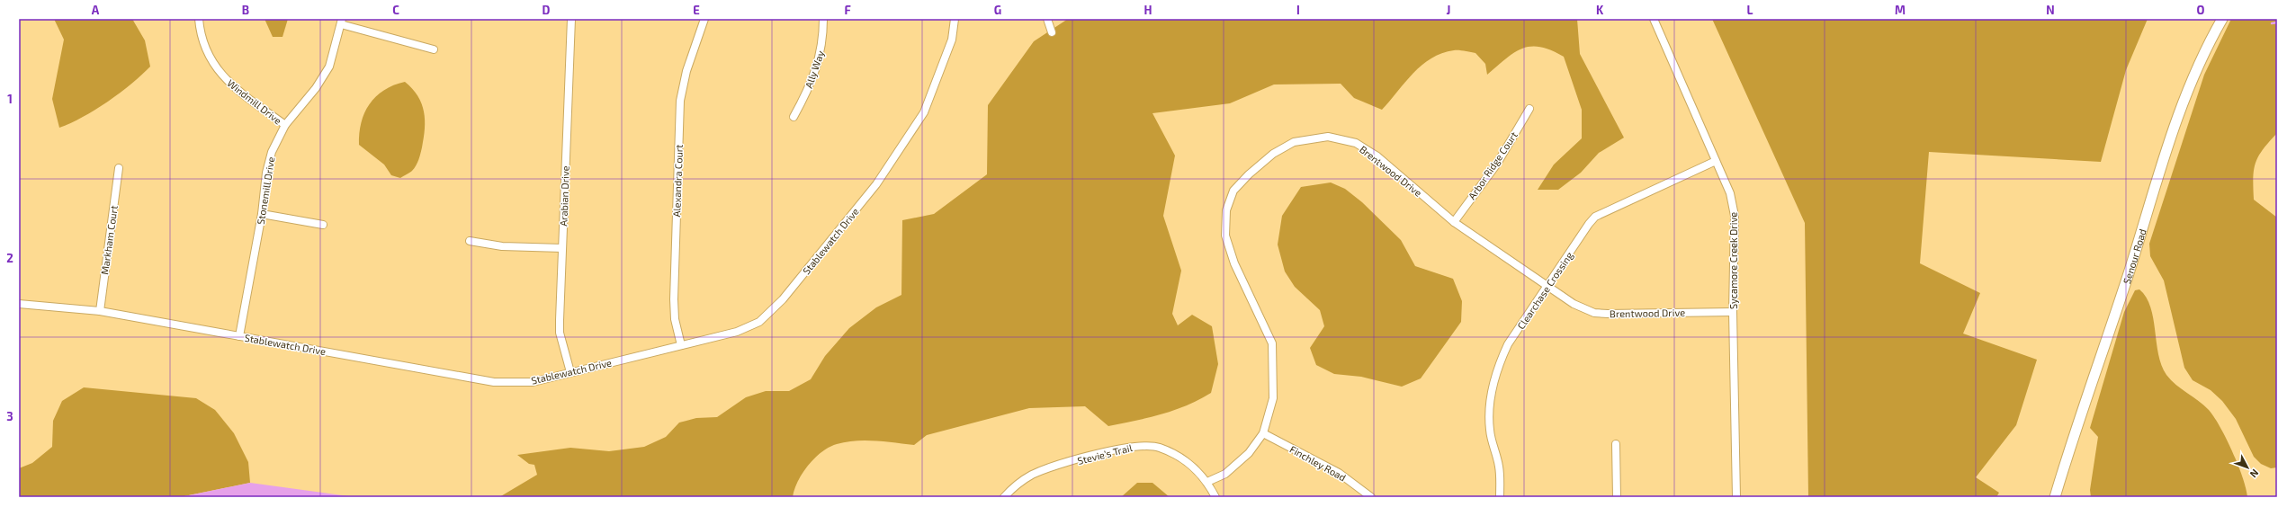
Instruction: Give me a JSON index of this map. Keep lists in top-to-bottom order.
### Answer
{
  "streets": {
    "street": [
      "Ally Way",
      "Windmill Drive",
      "Arbor Ridge Court",
      "Brentwood Drive",
      "Alexandra Court",
      "Stonemill Drive",
      "Arabian Drive",
      "Markham Court",
      "Stablewatch Drive",
      "Senour Road",
      "Sycamore Creek Drive",
      "Clearchase Crossing",
      "Stevie’s Trail",
      "Finchley Road"
    ]
  },
  "crossings": [
    ["Windmill Drive", "Stonemill Drive"],
    ["Arbor Ridge Court", "Brentwood Drive"],
    ["Brentwood Drive", "Sycamore Creek Drive"],
    ["Brentwood Drive", "Clearchase Crossing"],
    ["Brentwood Drive", "Stevie’s Trail"],
    ["Brentwood Drive", "Finchley Road"],
    ["Alexandra Court", "Stablewatch Drive"],
    ["Stonemill Drive", "Stablewatch Drive"],
    ["Arabian Drive", "Stablewatch Drive"],
    ["Markham Court", "Stablewatch Drive"],
    ["Sycamore Creek Drive", "Clearchase Crossing"]
  ],
  "north": "bottom right",
  "grid": {
    "columns": [
      "A",
      "B",
      "C",
      "D",
      "E",
      "F",
      "G",
      "H",
      "I",
      "J",
      "K",
      "L",
      "M",
      "N",
      "O"
    ],
    "rows": ["1", "2", "3"]
  }
}
